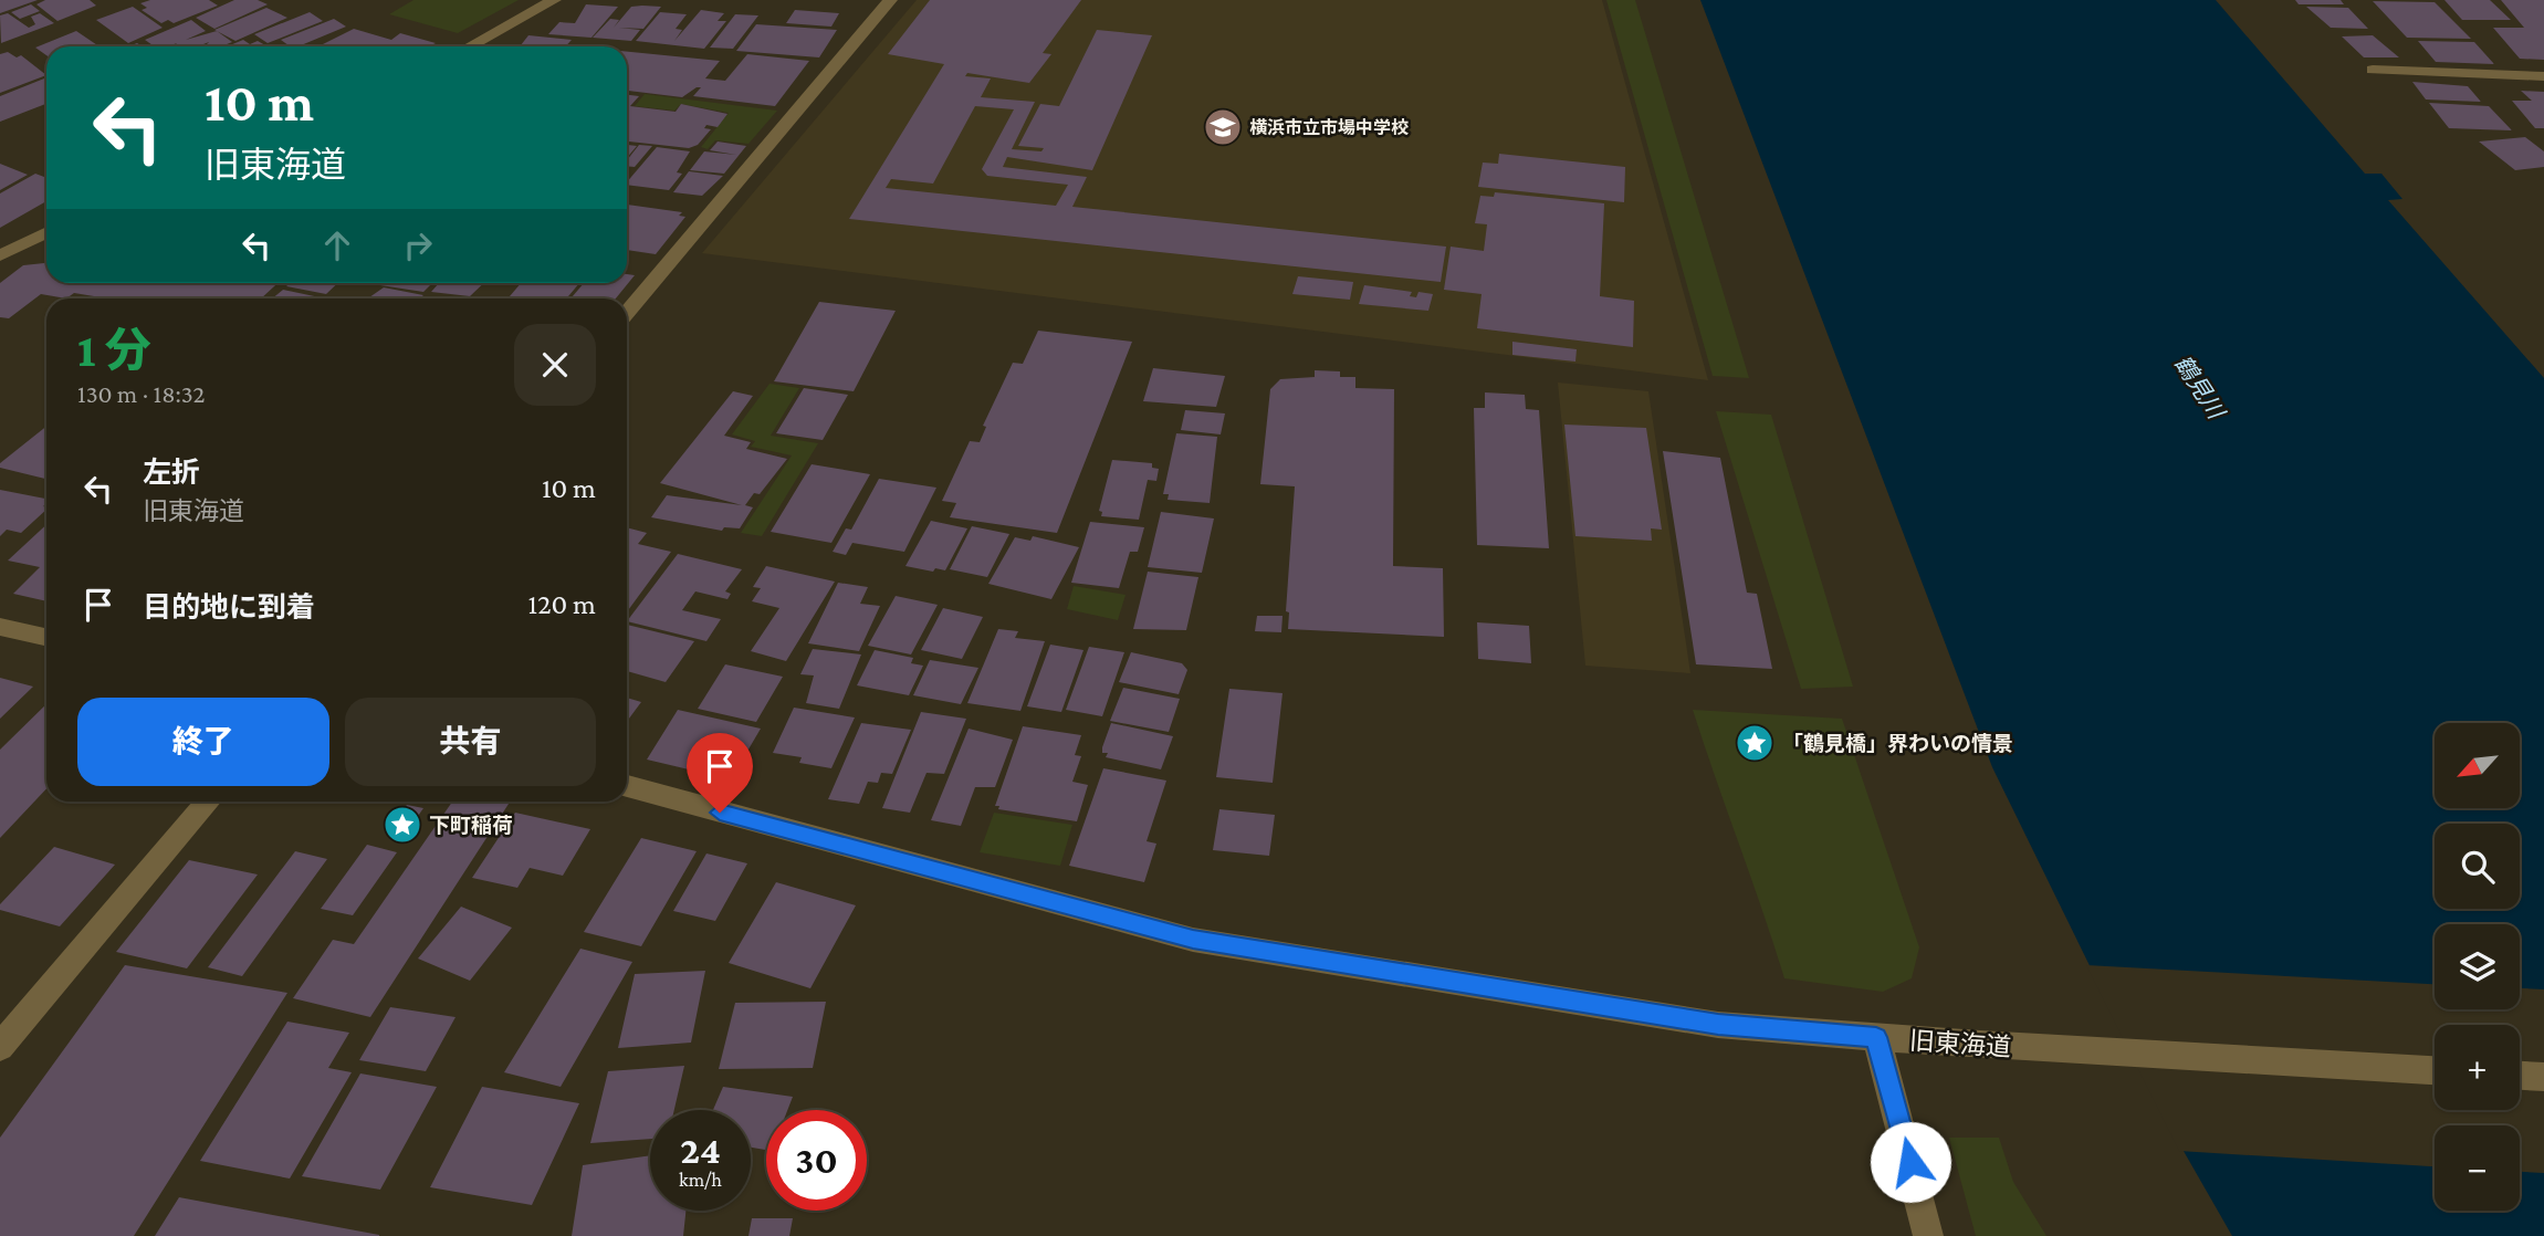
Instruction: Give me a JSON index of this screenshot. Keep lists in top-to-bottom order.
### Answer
{
  "streets": {
    "street": ["旧東海道"]
  },
  "water": ["鶴見川"],
  "places": {
    "school or university": ["横浜市立市場中学校"],
    "place": ["「鶴見橋」界わいの情景", "下町稲荷"]
  },
  "north": "bottom left",
  "page": {
    "turn": ["10 m", "旧東海道"],
    "heading": ["1 分", "130 m · 18:32"],
    "list": [
      {
        "name": "左折",
        "note": "旧東海道",
        "value": "10 m"
      },
      {
        "name": "目的地に到着",
        "value": "120 m"
      }
    ],
    "buttons": ["終了", "共有"],
    "map_buttons": ["+", "−"],
    "speed": "24 km/h",
    "limit": "30"
  }
}
